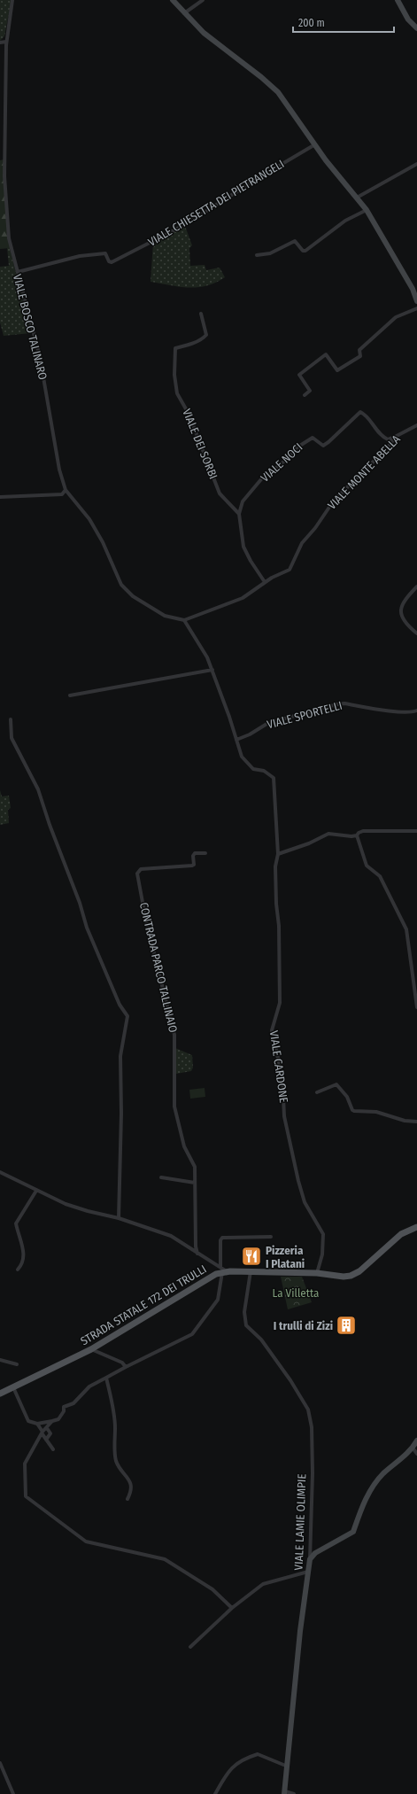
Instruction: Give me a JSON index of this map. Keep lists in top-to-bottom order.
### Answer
{
  "streets": {
    "main road": ["STRADA STATALE 172 DEI TRULLI"],
    "street": [
      "VIALE CHIESETTA DEI PIETRANGELI",
      "VIALE BOSCO TALINARO",
      "VIALE DEI SORBI",
      "VIALE NOCI",
      "VIALE MONTE ABELLA",
      "VIALE SPORTELLI",
      "CONTRADA PARCO TALLINAIO",
      "VIALE CARDONE",
      "VIALE LAMIE OLIMPIE"
    ]
  },
  "crossings": [
    ["VIALE CHIESETTA DEI PIETRANGELI", "VIALE BOSCO TALINARO"],
    ["VIALE BOSCO TALINARO", "VIALE MONTE ABELLA"],
    ["VIALE BOSCO TALINARO", "VIALE CARDONE"],
    ["VIALE DEI SORBI", "VIALE NOCI"],
    ["VIALE NOCI", "VIALE MONTE ABELLA"],
    ["VIALE MONTE ABELLA", "VIALE CARDONE"],
    ["VIALE SPORTELLI", "VIALE CARDONE"],
    ["VIALE CARDONE", "STRADA STATALE 172 DEI TRULLI"],
    ["STRADA STATALE 172 DEI TRULLI", "VIALE LAMIE OLIMPIE"]
  ],
  "parks": ["La Villetta"],
  "places": {
    "restaurant": ["Pizzeria I Platani"],
    "building": ["I trulli di Zizi"]
  },
  "scale_bar": "200 m"
}
